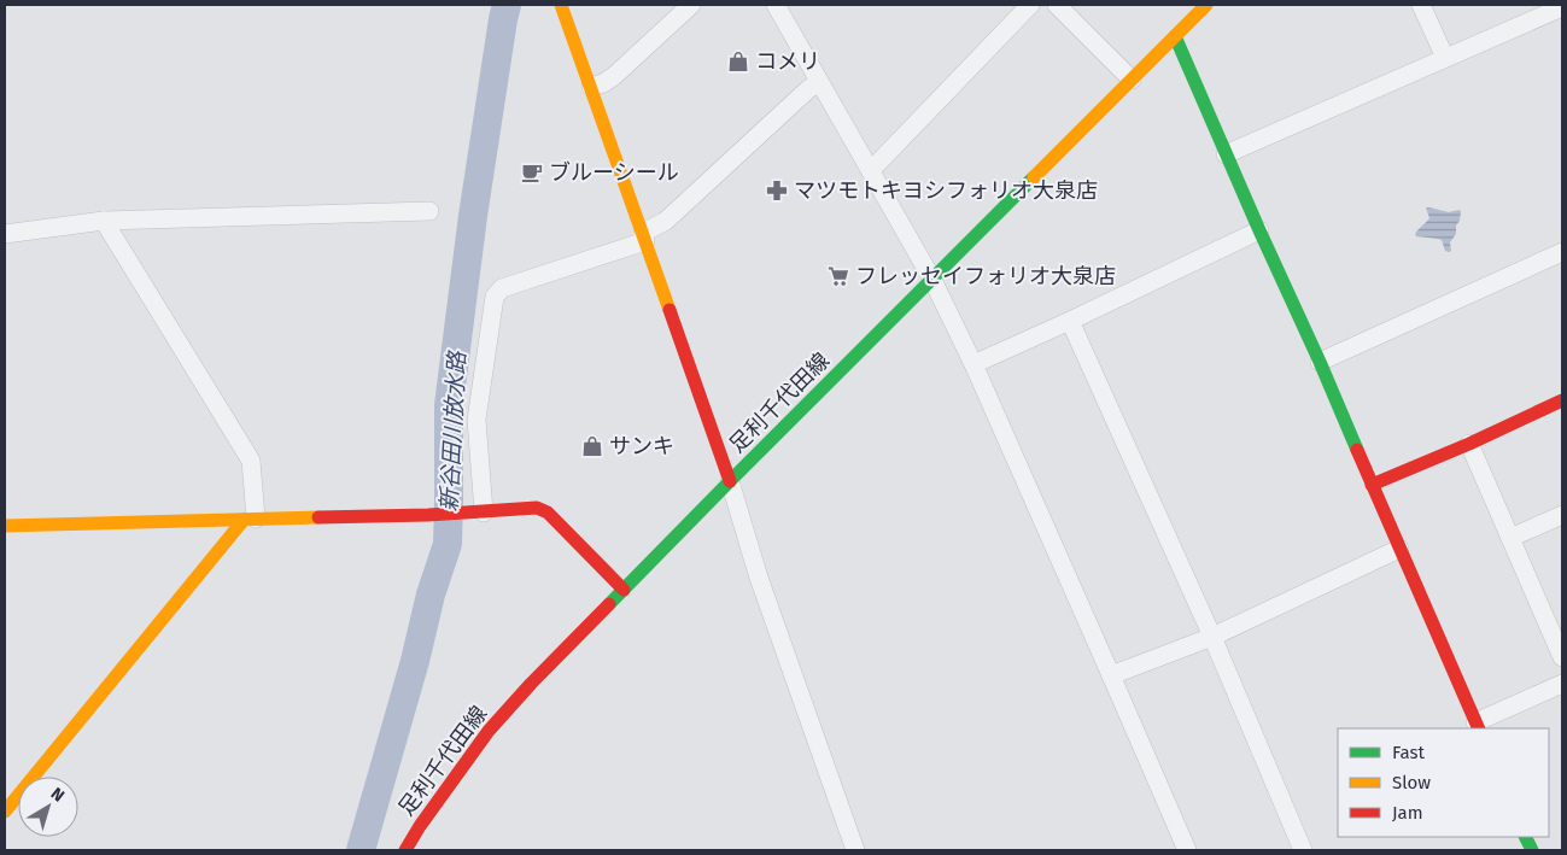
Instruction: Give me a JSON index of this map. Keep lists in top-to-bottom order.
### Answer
{
  "streets": {
    "street": ["足利千代田線"]
  },
  "water": ["新谷田川放水路"],
  "places": {
    "shop": ["コメリ", "サンキ"],
    "cafe": ["ブルーシール"],
    "pharmacy": ["マツモトキヨシフォリオ大泉店"],
    "supermarket": ["フレッセイフォリオ大泉店"]
  },
  "legend": ["Fast", "Slow", "Jam"],
  "north": "top right"
}
